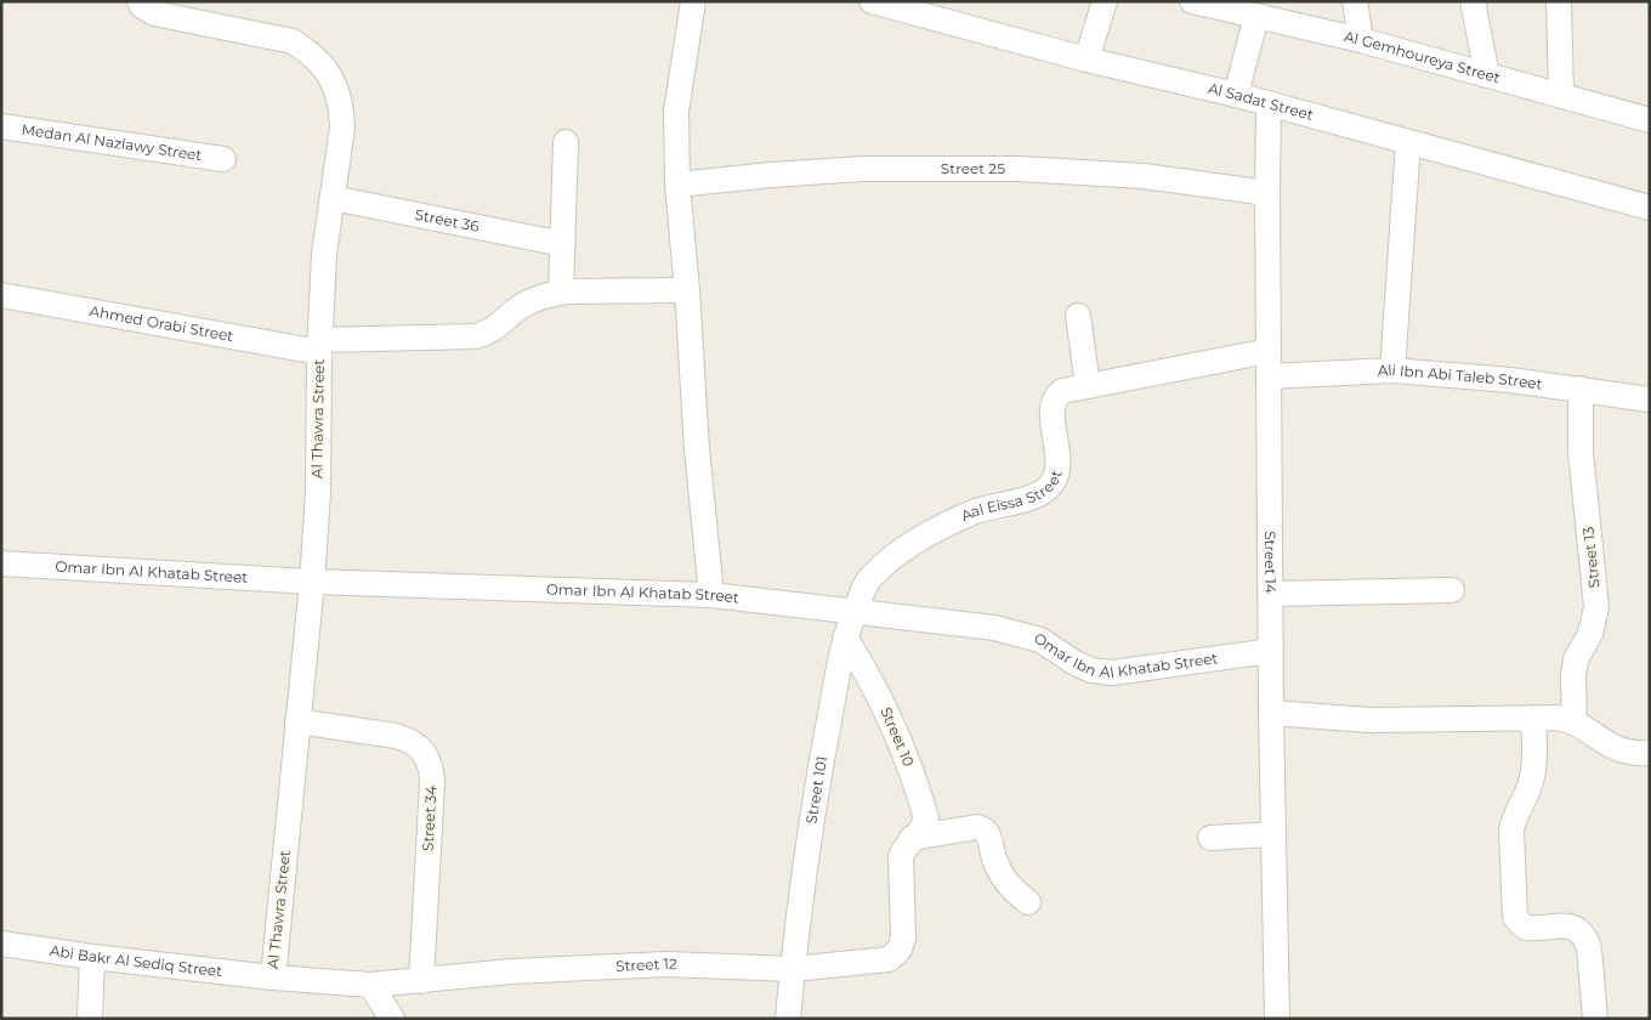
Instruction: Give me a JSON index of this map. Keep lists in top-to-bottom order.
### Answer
{
  "streets": {
    "street": [
      "Al Gemhoureya Street",
      "Al Sadat Street",
      "Medan Al Nazlawy Street",
      "Street 25",
      "Street 36",
      "Ahmed Orabi Street",
      "Ali Ibn Abi Taleb Street",
      "Al Thawra Street",
      "Aal Eissa Street",
      "Street 13",
      "Street 14",
      "Omar Ibn Al Khatab Street",
      "Street 10",
      "Street 101",
      "Street 34",
      "Abi Bakr Al Sediq Street",
      "Street 12"
    ]
  },
  "crossings": [
    ["Al Sadat Street", "Street 14"],
    ["Street 25", "Street 14"],
    ["Street 36", "Al Thawra Street"],
    ["Ahmed Orabi Street", "Al Thawra Street"],
    ["Ali Ibn Abi Taleb Street", "Street 13"],
    ["Ali Ibn Abi Taleb Street", "Street 14"],
    ["Al Thawra Street", "Omar Ibn Al Khatab Street"],
    ["Al Thawra Street", "Street 34"],
    ["Al Thawra Street", "Abi Bakr Al Sediq Street"],
    ["Al Thawra Street", "Street 12"],
    ["Aal Eissa Street", "Street 14"],
    ["Aal Eissa Street", "Omar Ibn Al Khatab Street"],
    ["Aal Eissa Street", "Street 101"],
    ["Street 14", "Omar Ibn Al Khatab Street"],
    ["Omar Ibn Al Khatab Street", "Street 101"],
    ["Street 10", "Street 101"],
    ["Street 10", "Street 12"],
    ["Street 101", "Street 12"],
    ["Street 34", "Street 12"],
    ["Abi Bakr Al Sediq Street", "Street 12"]
  ]
}
